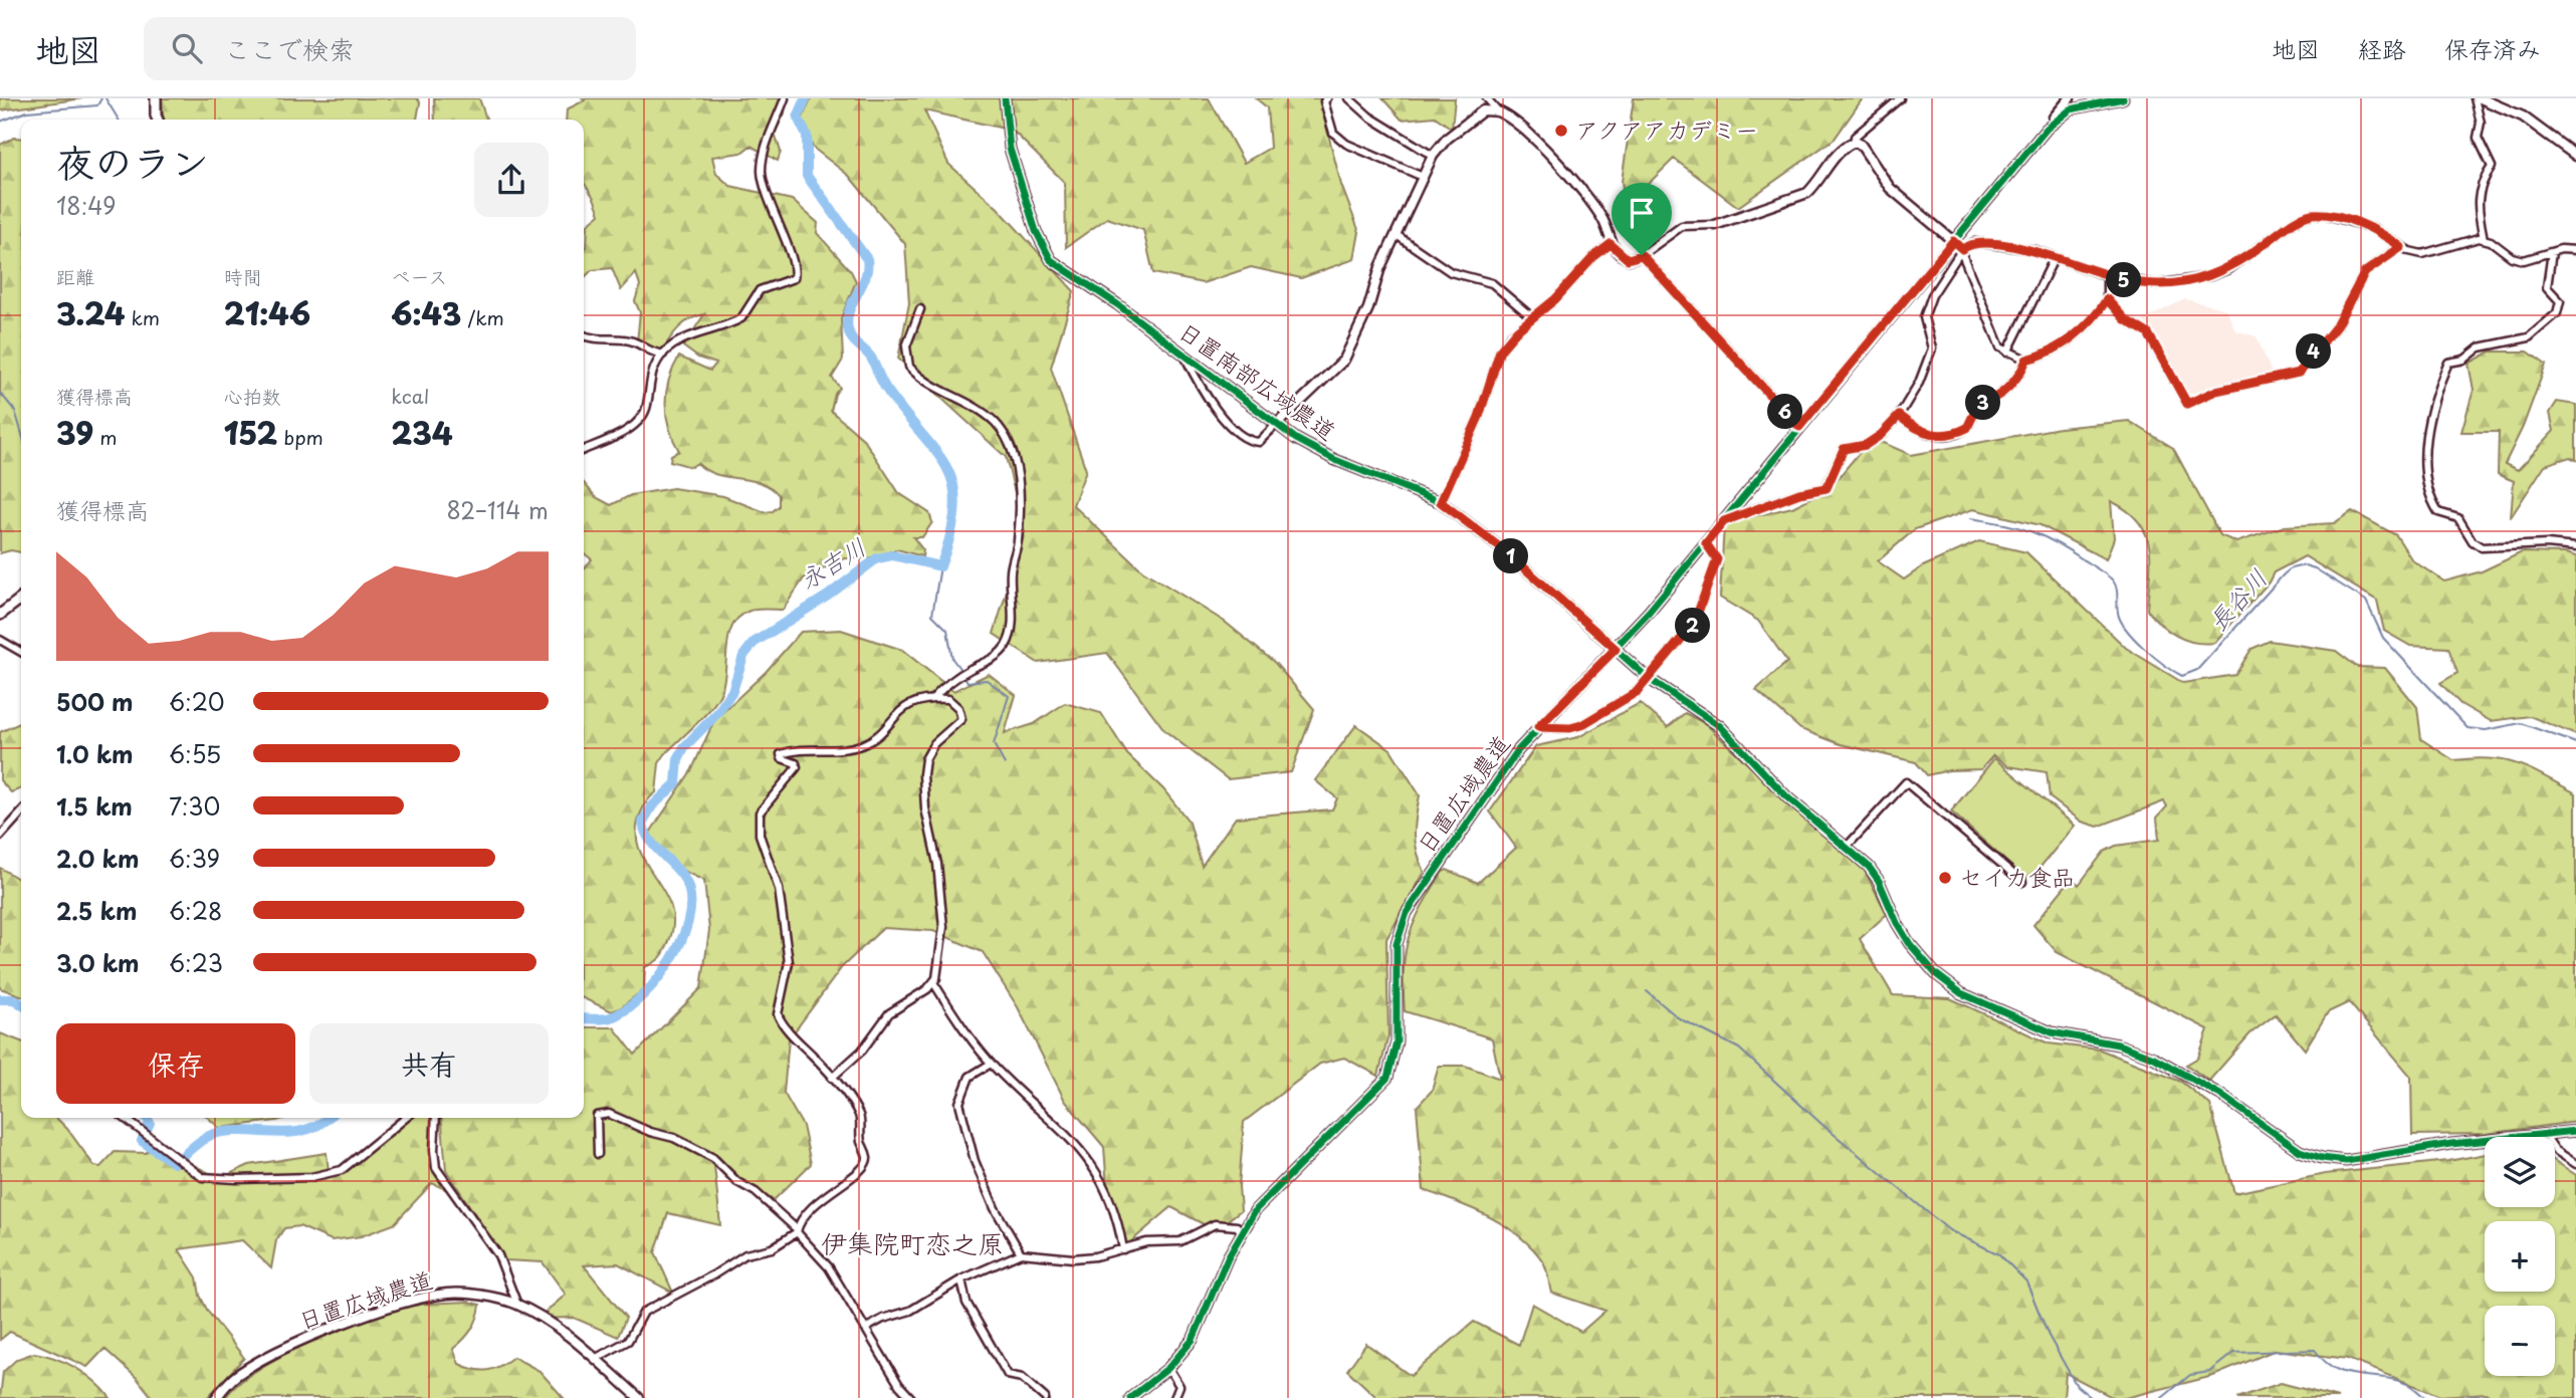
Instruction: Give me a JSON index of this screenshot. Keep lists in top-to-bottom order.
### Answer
{
  "streets": {
    "street": ["日置南部広域農道", "日置広域農道"]
  },
  "crossings": [
    ["日置南部広域農道", "日置広域農道"]
  ],
  "districts": ["伊集院町恋之原"],
  "water": ["永吉川", "長谷川"],
  "places": ["アクアアカデミー", "セイカ食品"],
  "page": {
    "header": "地図",
    "search": "ここで検索",
    "nav": ["地図", "経路", "保存済み"],
    "heading": ["夜のラン", "18:49"],
    "stats": [
      ["距離", "3.24 km"],
      ["時間", "21:46"],
      ["ペース", "6:43 /km"],
      ["獲得標高", "39 m"],
      ["心拍数", "152 bpm"],
      ["kcal", "234"]
    ],
    "pins": [
      "5",
      "4",
      "3",
      "6",
      "1",
      "2"
    ],
    "chart": ["獲得標高", "82–114 m"],
    "list": [
      {
        "name": "500 m",
        "note": "6:20"
      },
      {
        "name": "1.0 km",
        "note": "6:55"
      },
      {
        "name": "1.5 km",
        "note": "7:30"
      },
      {
        "name": "2.0 km",
        "note": "6:39"
      },
      {
        "name": "2.5 km",
        "note": "6:28"
      },
      {
        "name": "3.0 km",
        "note": "6:23"
      }
    ],
    "buttons": ["保存", "共有"],
    "map_buttons": ["+", "−"]
  }
}
